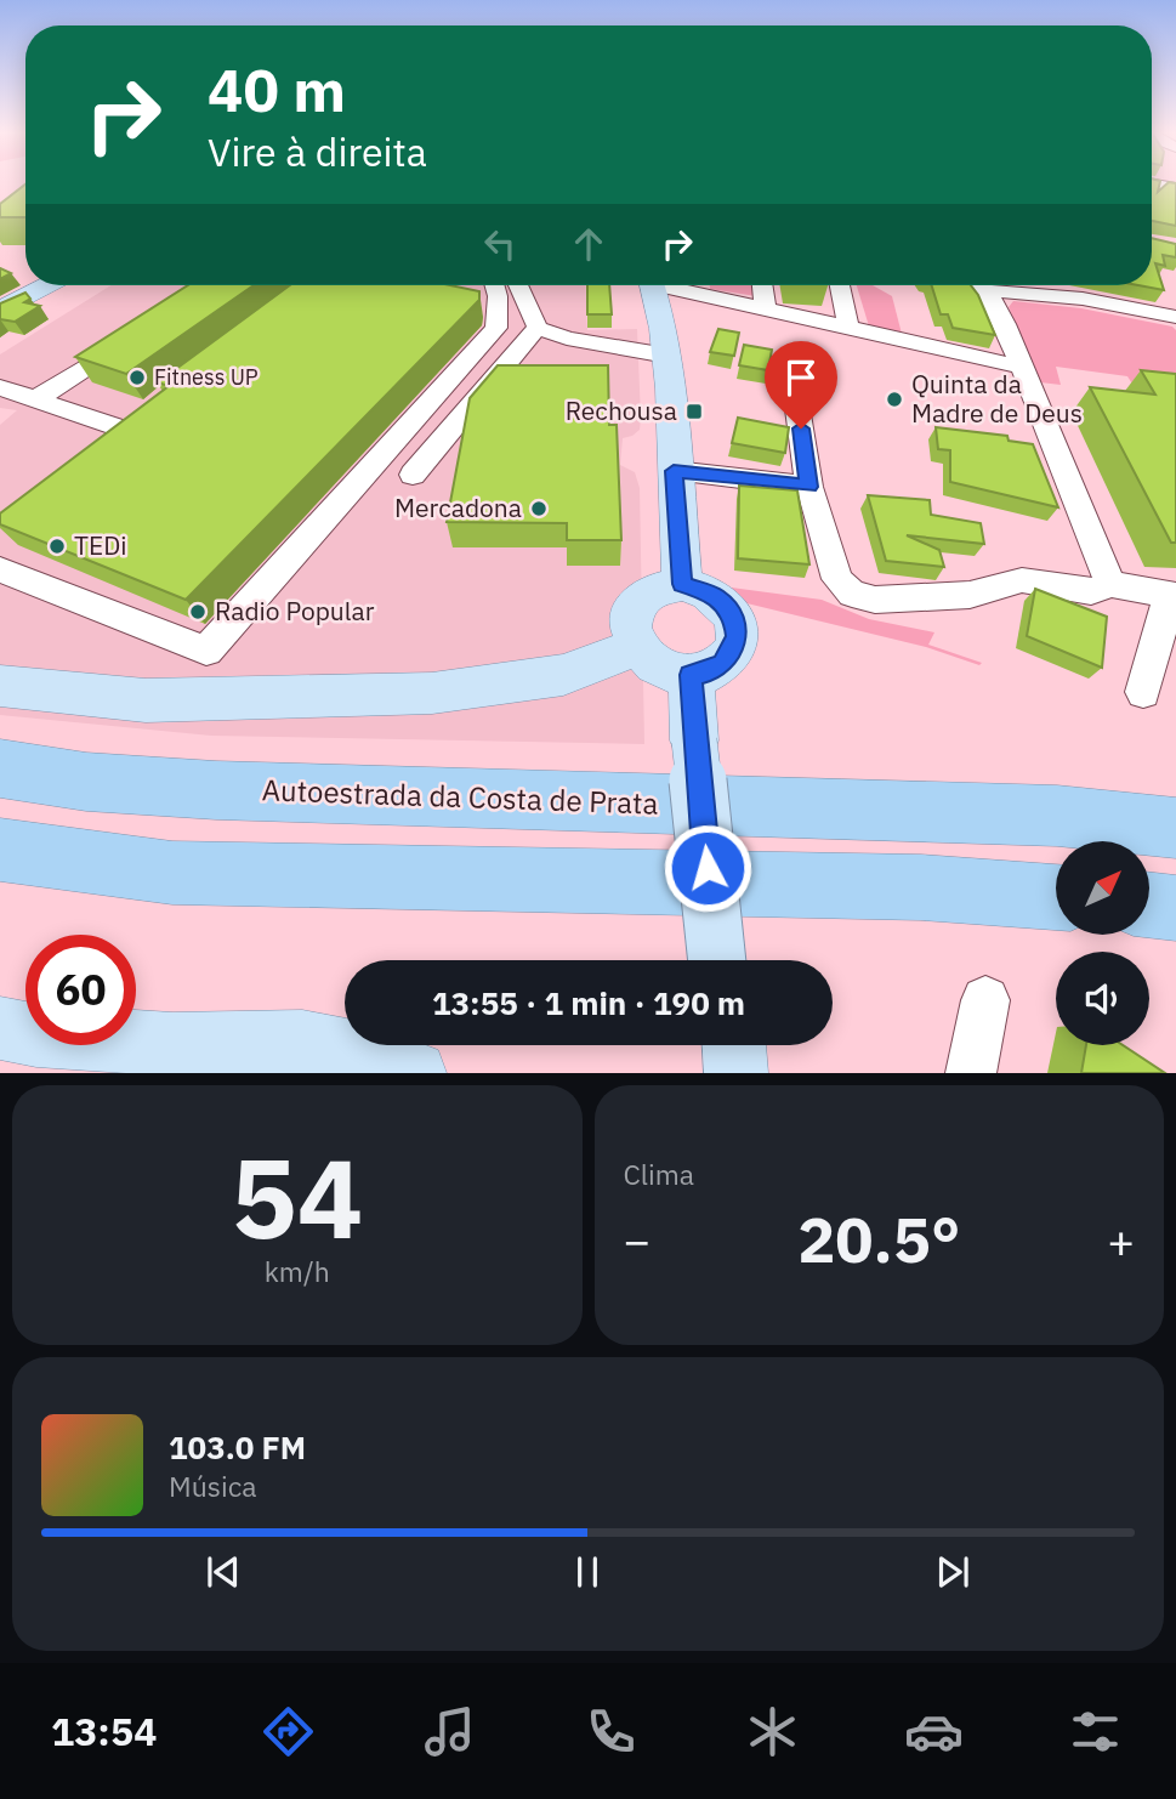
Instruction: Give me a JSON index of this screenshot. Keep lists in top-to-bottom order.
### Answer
{
  "streets": {
    "highway": ["Autoestrada da Costa de Prata"]
  },
  "places": {
    "other": [
      "Fitness UP",
      "Quinta da Madre de Deus",
      "Mercadona",
      "TEDi",
      "Radio Popular"
    ],
    "transit": ["Rechousa"]
  },
  "north": "top right",
  "page": {
    "turn": ["40 m", "Vire à direita"],
    "limit": "60",
    "trip": "13:55 · 1 min · 190 m",
    "tile": [
      ["54", "km/h"],
      "Clima"
    ],
    "heat": ["−", "20.5°", "+"],
    "song": ["103.0 FM", "Música"],
    "tabs": "13:54"
  }
}
